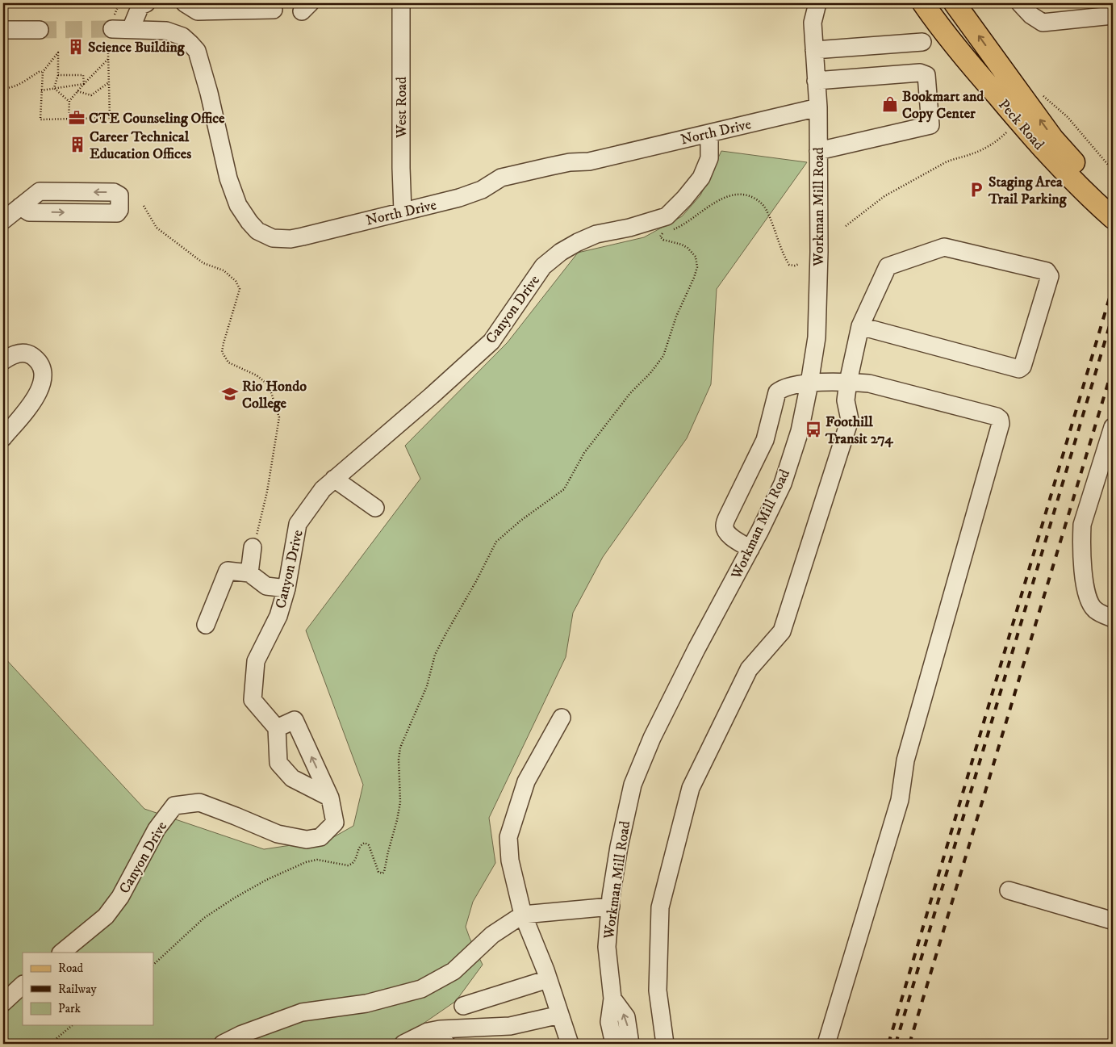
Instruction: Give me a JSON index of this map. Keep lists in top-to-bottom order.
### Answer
{
  "streets": {
    "main road": ["Peck Road"],
    "street": [
      "West Road",
      "North Drive",
      "Workman Mill Road",
      "Canyon Drive"
    ]
  },
  "crossings": [
    ["West Road", "North Drive"],
    ["North Drive", "Workman Mill Road"],
    ["North Drive", "Canyon Drive"]
  ],
  "places": {
    "building": ["Science Building", "Career Technical Education Offices"],
    "shop": ["Bookmart and Copy Center"],
    "office": ["CTE Counseling Office"],
    "parking": ["Staging Area Trail Parking"],
    "school or university": ["Rio Hondo College"],
    "bus stop": ["Foothill Transit 274"]
  },
  "legend": ["Road", "Railway", "Park"]
}
